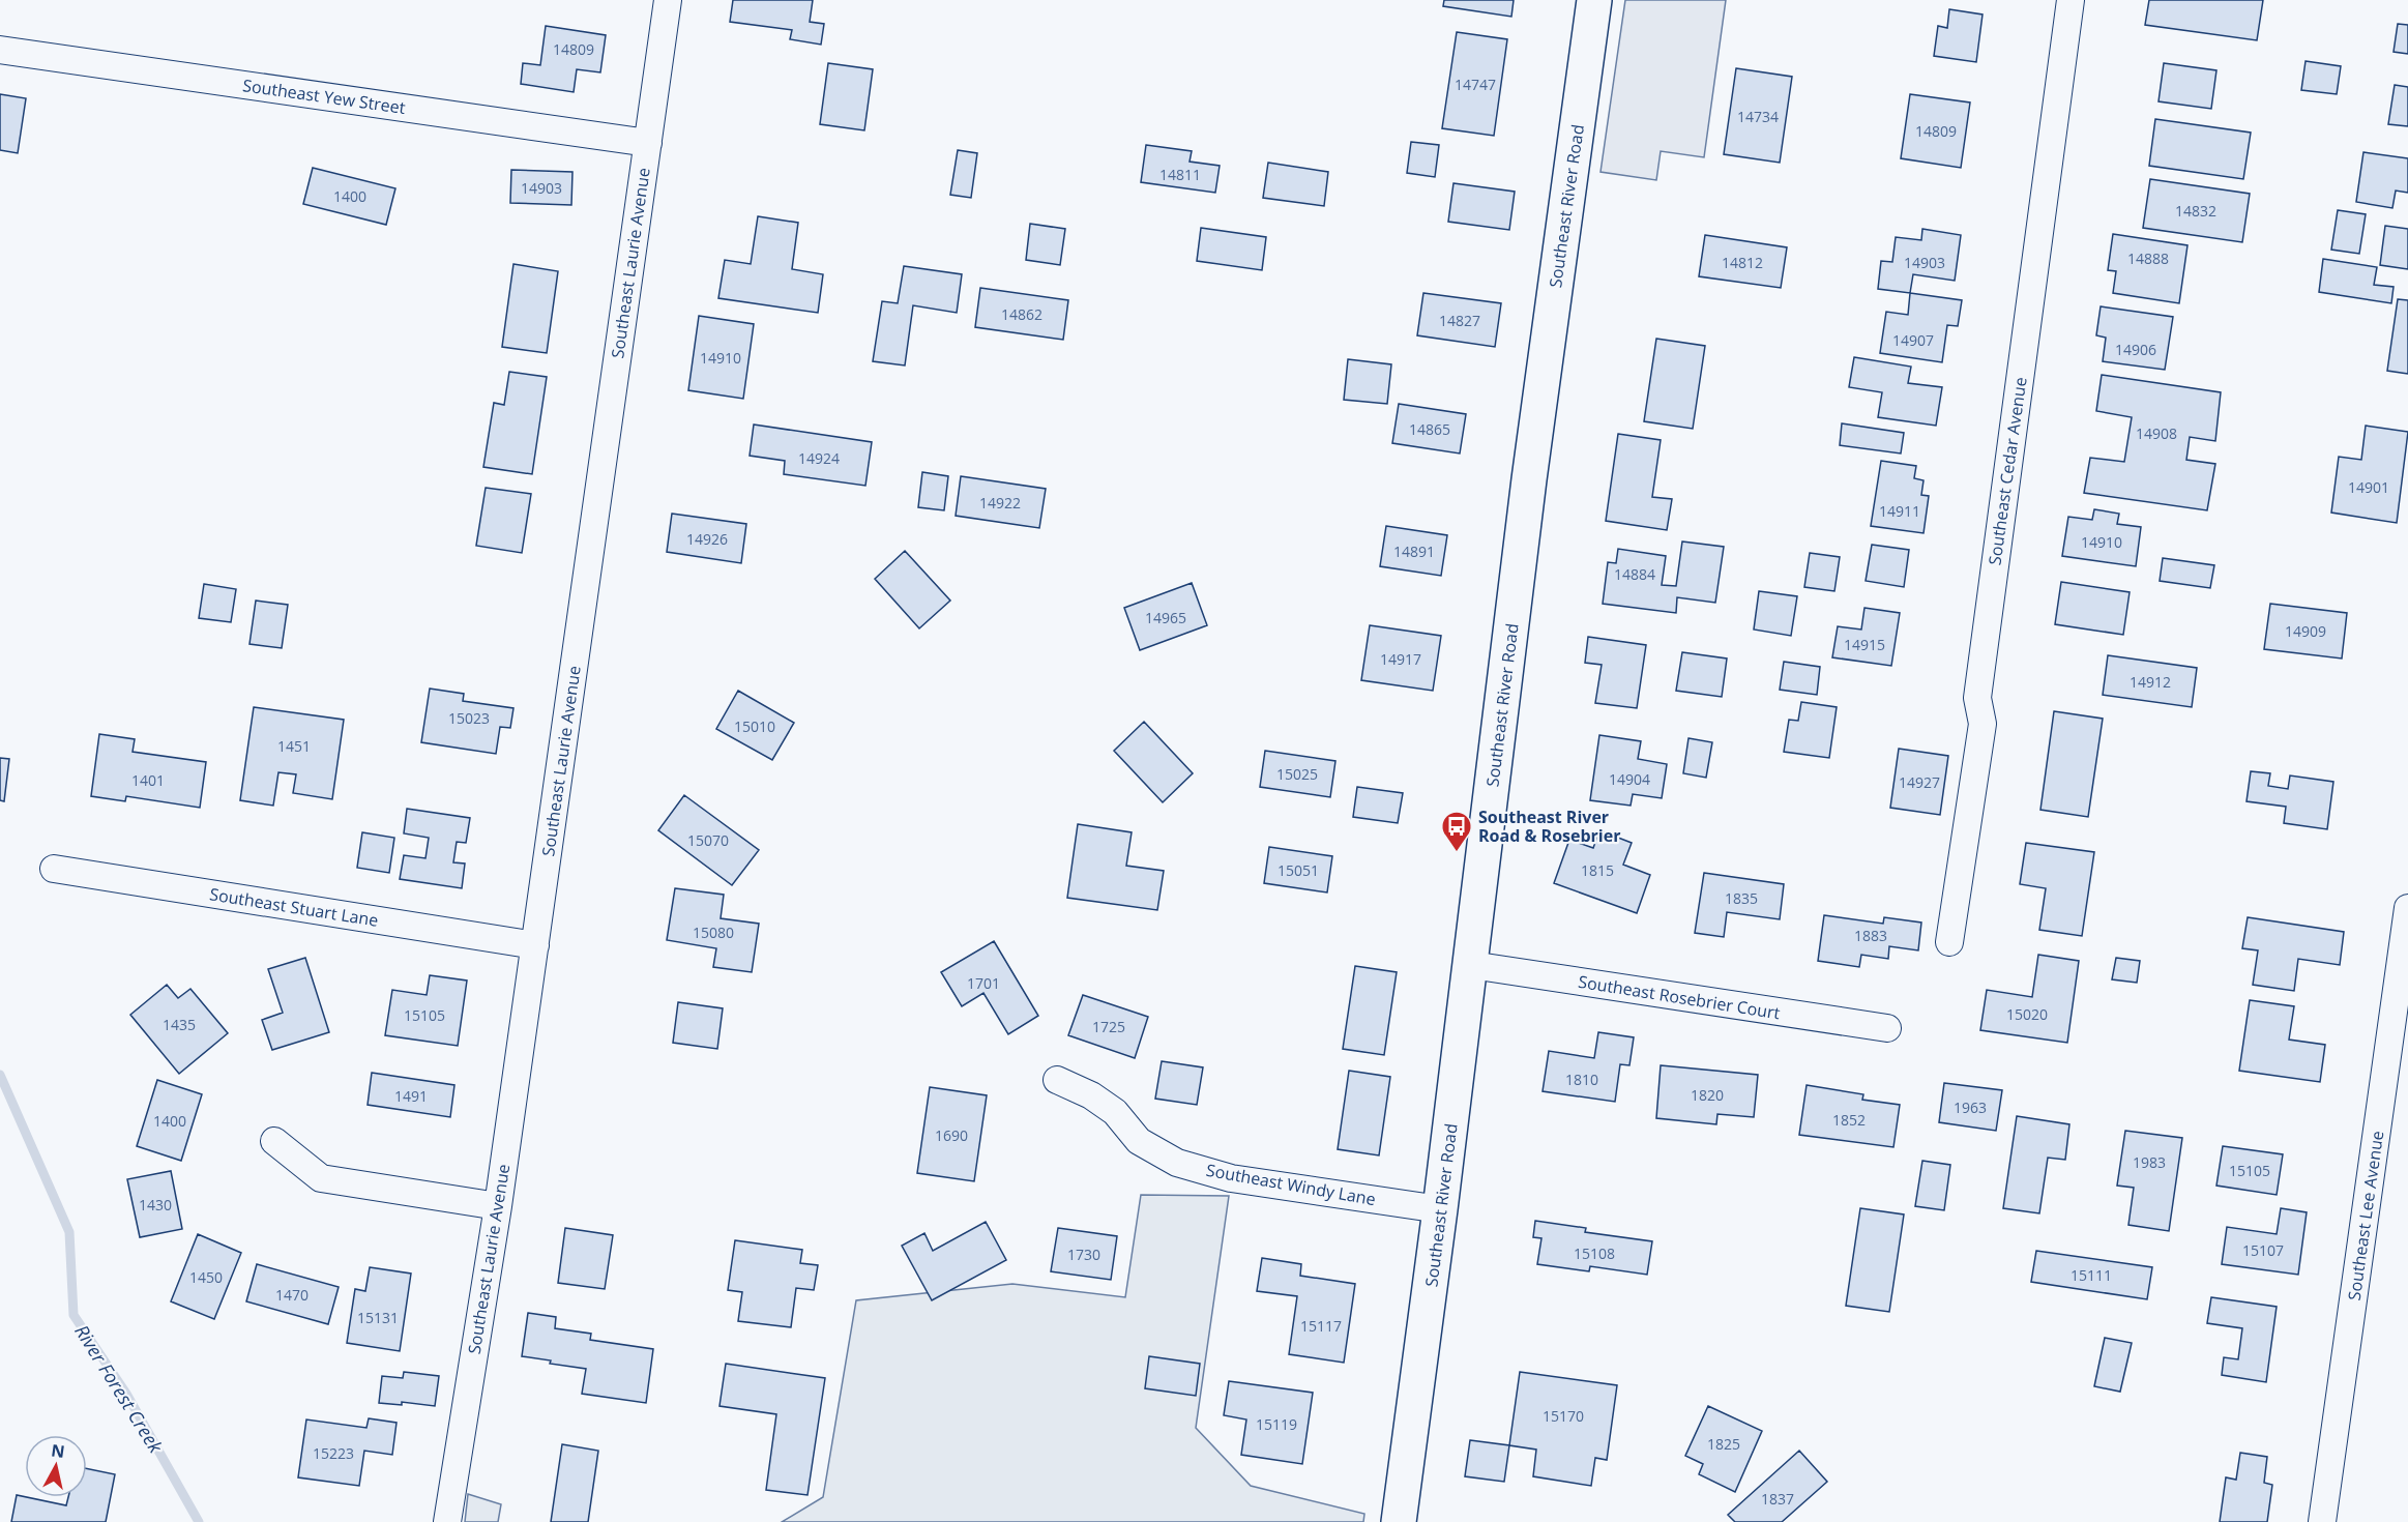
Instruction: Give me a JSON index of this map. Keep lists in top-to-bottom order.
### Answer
{
  "streets": {
    "street": [
      "Southeast Yew Street",
      "Southeast River Road",
      "Southeast Laurie Avenue",
      "Southeast Cedar Avenue",
      "Southeast Stuart Lane",
      "Southeast Rosebrier Court",
      "Southeast Windy Lane",
      "Southeast Lee Avenue"
    ]
  },
  "crossings": [
    ["Southeast Yew Street", "Southeast Laurie Avenue"],
    ["Southeast River Road", "Southeast Rosebrier Court"],
    ["Southeast River Road", "Southeast Windy Lane"],
    ["Southeast Laurie Avenue", "Southeast Stuart Lane"]
  ],
  "water": ["River Forest Creek"],
  "places": {
    "bus stop": ["Southeast River Road & Rosebrier"]
  },
  "house_numbers": [
    "14809",
    "14747",
    "14734",
    "14809",
    "14811",
    "14903",
    "1400",
    "14832",
    "14888",
    "14812",
    "14903",
    "14862",
    "14827",
    "14907",
    "14906",
    "14910",
    "14865",
    "14908",
    "14924",
    "14901",
    "14922",
    "14911",
    "14926",
    "14910",
    "14891",
    "14884",
    "14965",
    "14909",
    "14915",
    "14917",
    "14912",
    "15023",
    "15010",
    "1451",
    "15025",
    "14904",
    "1401",
    "14927",
    "15070",
    "15051",
    "1815",
    "1835",
    "15080",
    "1883",
    "1701",
    "15020",
    "15105",
    "1435",
    "1725",
    "1810",
    "1820",
    "1491",
    "1963",
    "1852",
    "1400",
    "1690",
    "1983",
    "15105",
    "1430",
    "15107",
    "15108",
    "1730",
    "15111",
    "1450",
    "1470",
    "15131",
    "15117",
    "15170",
    "15119",
    "1825",
    "15223",
    "1837"
  ],
  "north": "top"
}
